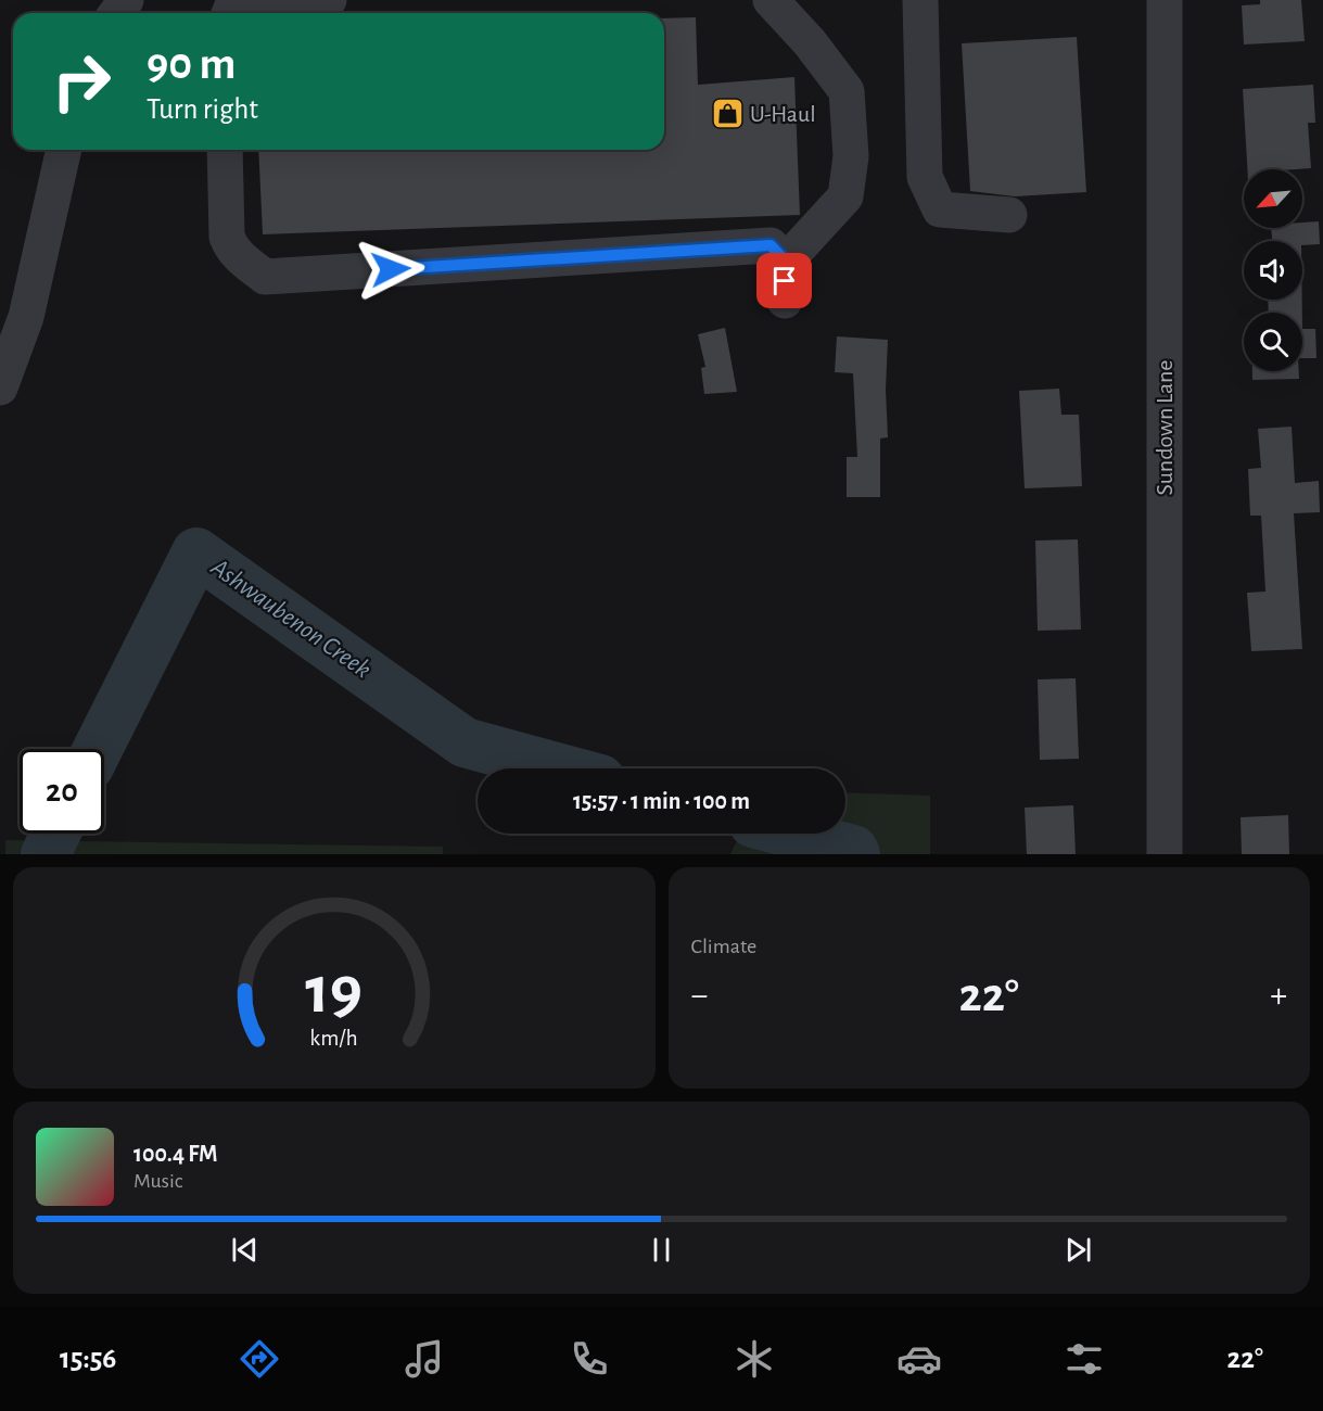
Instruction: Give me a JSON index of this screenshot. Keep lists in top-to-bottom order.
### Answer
{
  "streets": {
    "street": ["Sundown Lane"]
  },
  "water": ["Ashwaubenon Creek"],
  "places": {
    "shop": ["U-Haul"]
  },
  "north": "bottom left",
  "page": {
    "turn": ["90 m", "Turn right"],
    "limit": "20",
    "trip": "15:57 · 1 min · 100 m",
    "tile": "Climate",
    "heat": ["−", "22°", "+"],
    "song": ["100.4 FM", "Music"],
    "tabs": ["15:56", "22°"],
    "gauge": ["19", "km/h"]
  }
}
